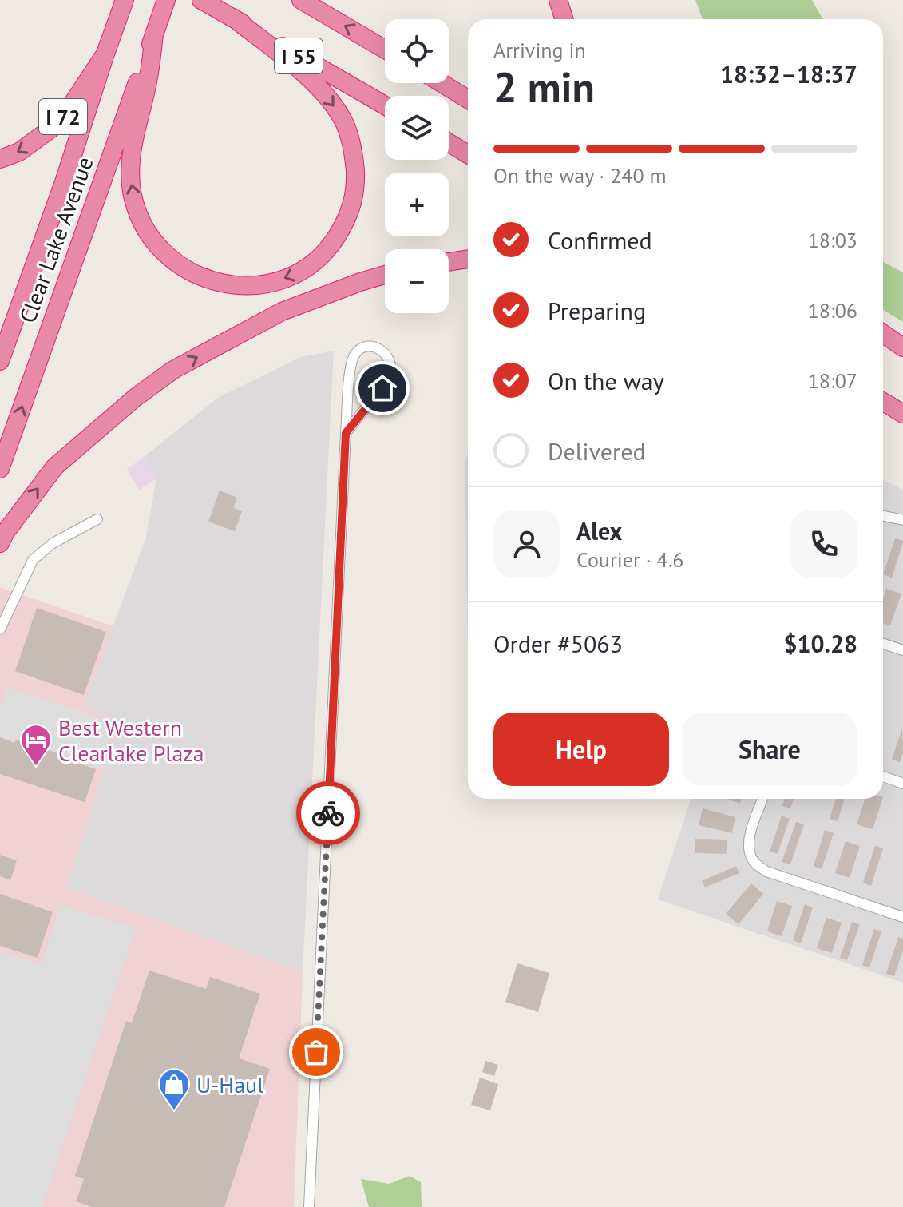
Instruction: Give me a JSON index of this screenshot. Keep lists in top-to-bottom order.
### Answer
{
  "streets": {
    "highway": ["I 55", "I 72", "Clear Lake Avenue"]
  },
  "crossings": [
    ["I 72", "Clear Lake Avenue"]
  ],
  "places": {
    "hotel": ["Best Western Clearlake Plaza"],
    "shop": ["U-Haul"]
  },
  "page": {
    "map_buttons": ["+", "−"],
    "heading": ["2 min", "Arriving in", "18:32–18:37"],
    "panel": [
      "Alex",
      "Courier · 4.6",
      "Order #5063",
      "$10.28"
    ],
    "bar": "On the way · 240 m",
    "list": [
      ["Confirmed", "18:03"],
      ["Preparing", "18:06"],
      ["On the way", "18:07"],
      "Delivered"
    ],
    "buttons": ["Help", "Share"]
  }
}
